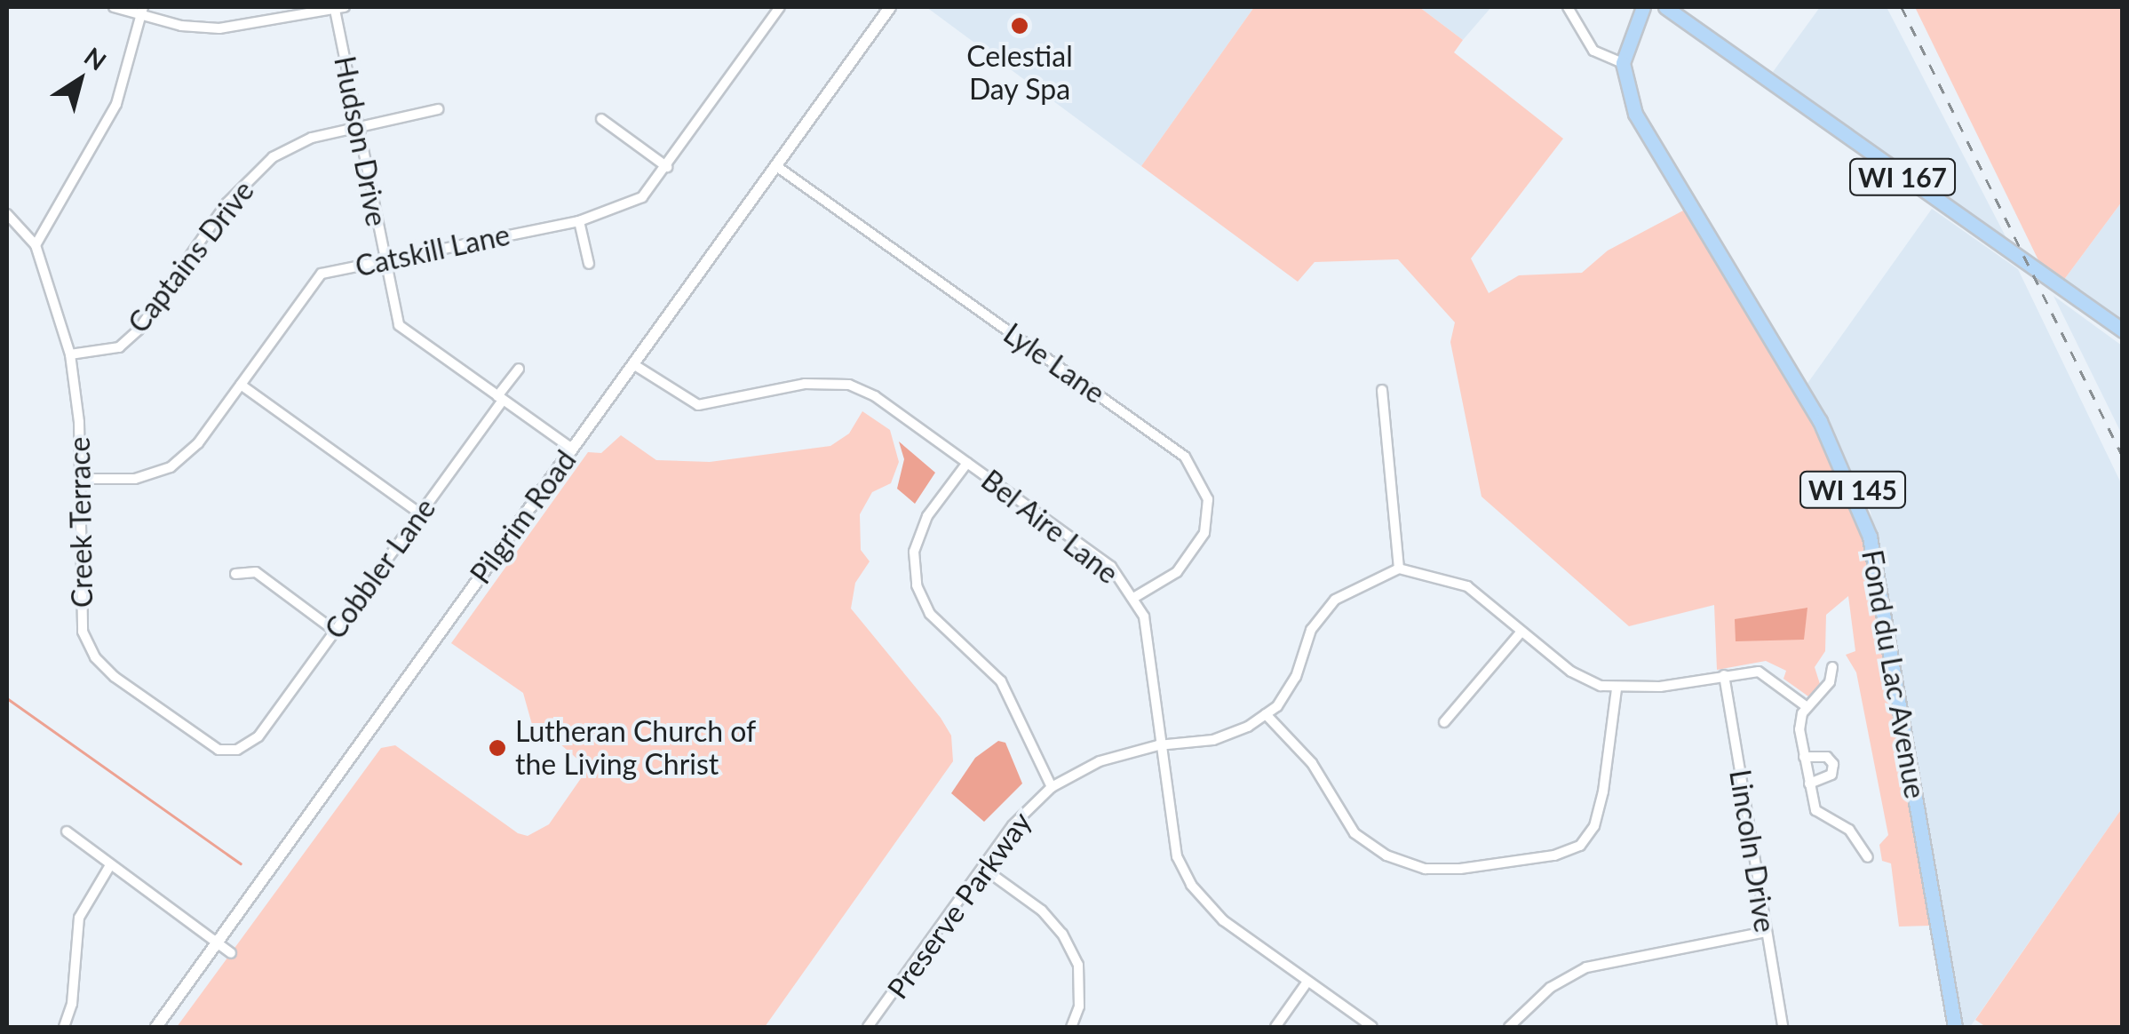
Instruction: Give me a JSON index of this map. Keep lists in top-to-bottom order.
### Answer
{
  "streets": {
    "main road": ["WI 167", "WI 145", "Fond du Lac Avenue"],
    "street": [
      "Hudson Drive",
      "Catskill Lane",
      "Captains Drive",
      "Lyle Lane",
      "Pilgrim Road",
      "Creek Terrace",
      "Bel Aire Lane",
      "Cobbler Lane",
      "Lincoln Drive",
      "Preserve Parkway"
    ]
  },
  "crossings": [
    ["Hudson Drive", "Catskill Lane"],
    ["Hudson Drive", "Captains Drive"],
    ["Hudson Drive", "Pilgrim Road"],
    ["Hudson Drive", "Cobbler Lane"],
    ["Catskill Lane", "Creek Terrace"],
    ["Captains Drive", "Creek Terrace"],
    ["Lyle Lane", "Pilgrim Road"],
    ["Lyle Lane", "Bel Aire Lane"],
    ["Pilgrim Road", "Bel Aire Lane"],
    ["Creek Terrace", "Cobbler Lane"],
    ["Bel Aire Lane", "Preserve Parkway"]
  ],
  "places": ["Celestial Day Spa", "Lutheran Church of the Living Christ"],
  "north": "top right"
}
